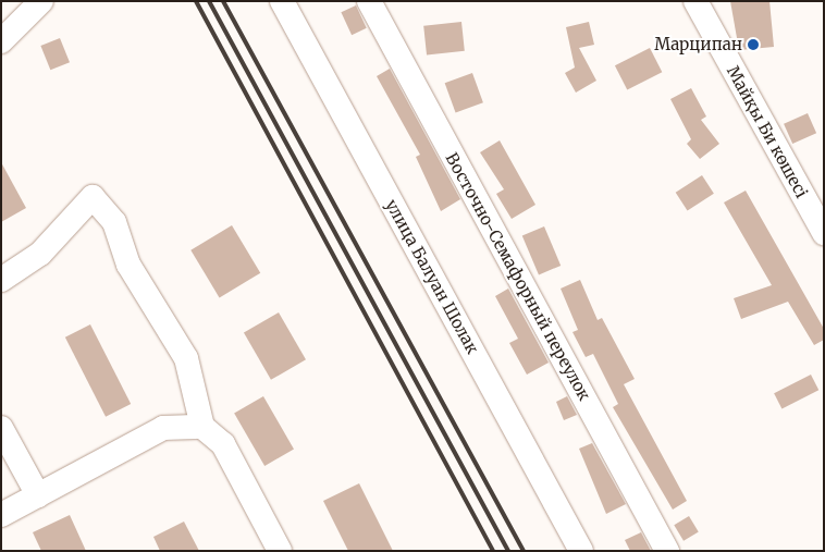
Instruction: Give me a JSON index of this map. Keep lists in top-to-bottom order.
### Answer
{
  "streets": {
    "street": ["Майқы Би көшесі", "улица Балуан Шолак", "Восточно-Семафорный переулок"]
  },
  "places": ["Марципан"]
}
